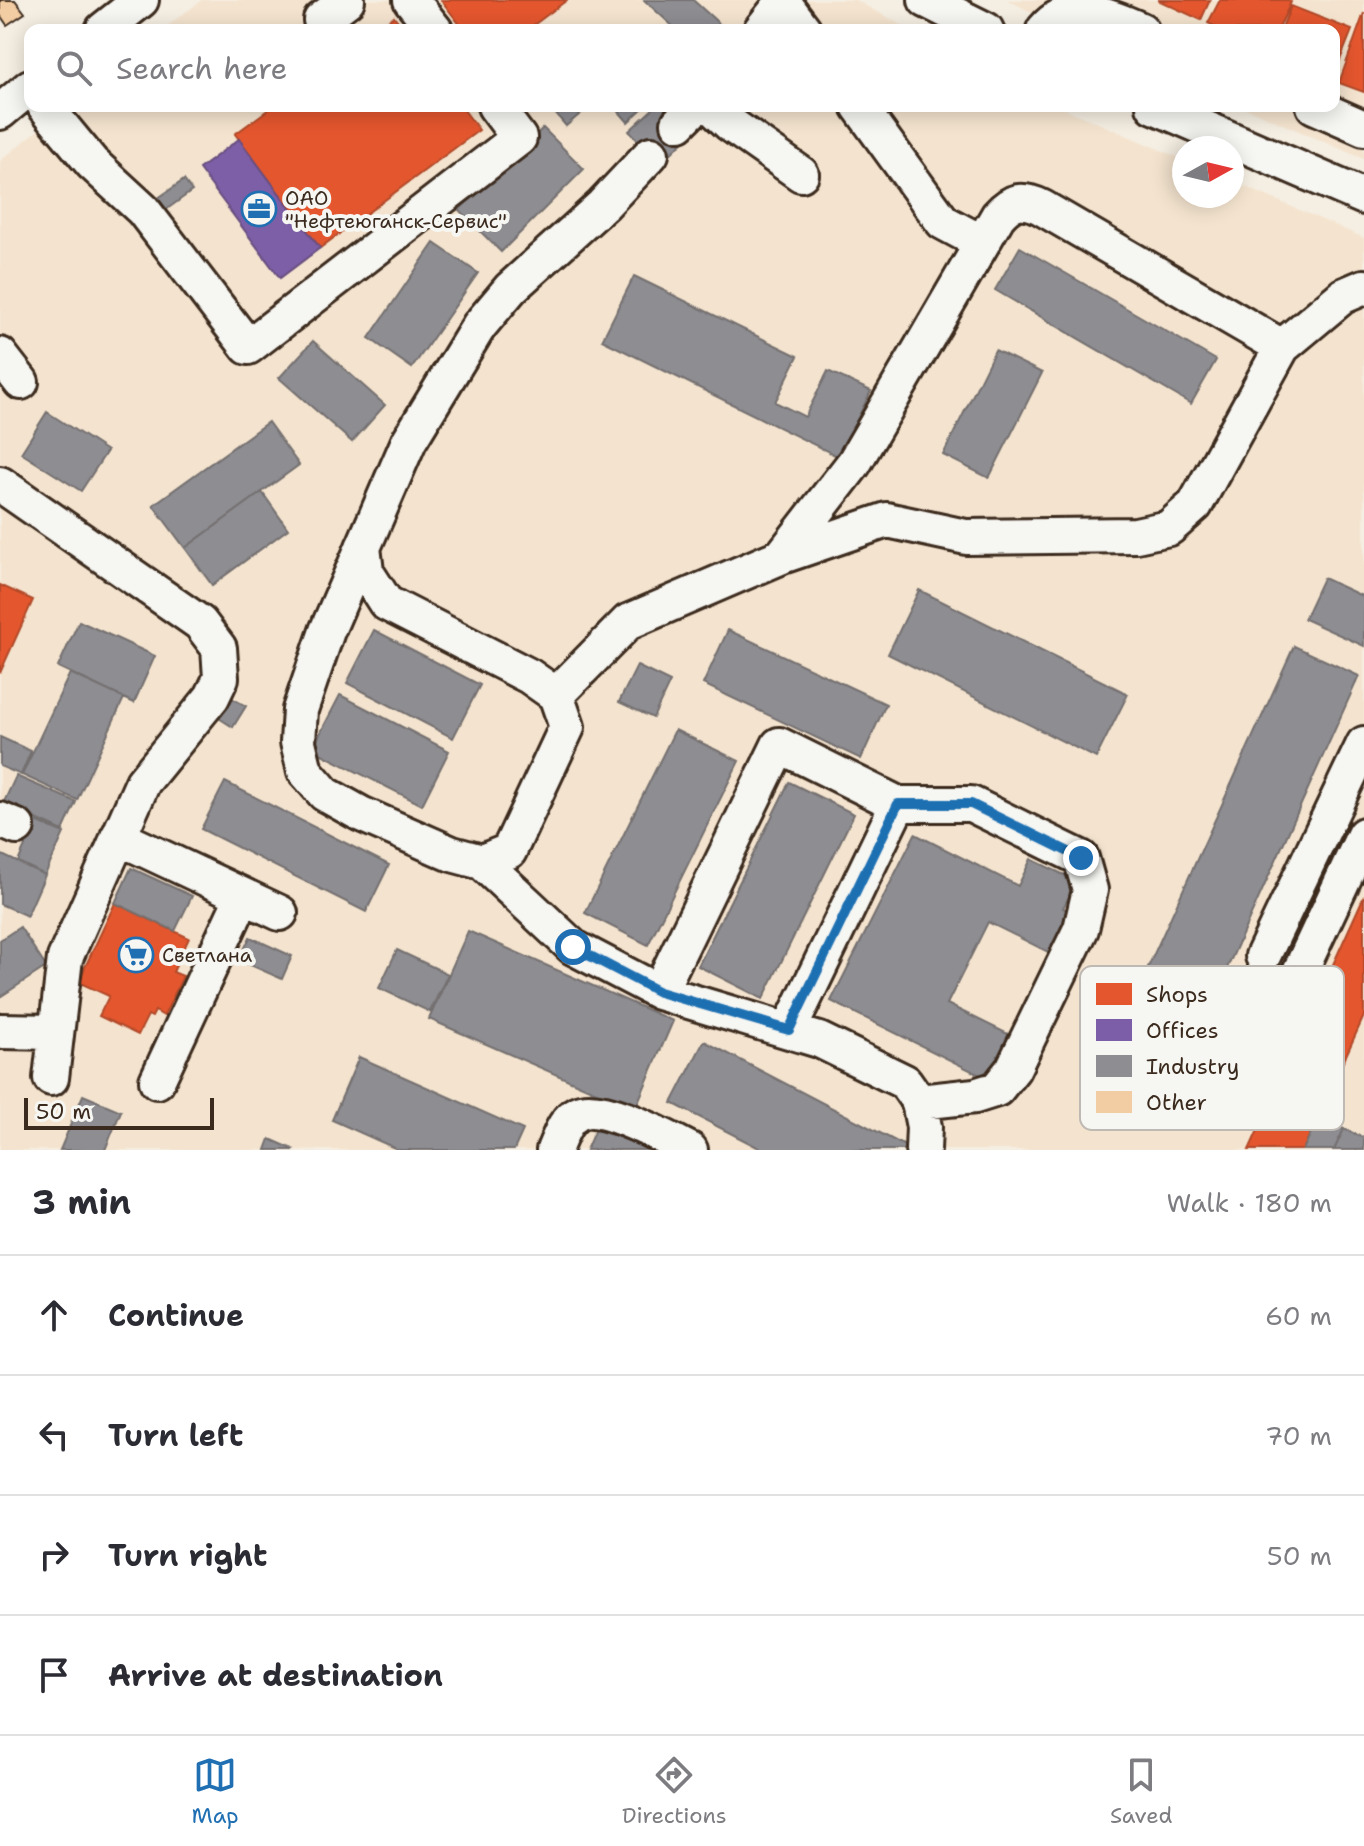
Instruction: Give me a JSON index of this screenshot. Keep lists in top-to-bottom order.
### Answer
{
  "places": {
    "office": ["ОАО \"Нефтеюганск-Сервис\""],
    "supermarket": ["Светлана"]
  },
  "legend": [
    "Shops",
    "Offices",
    "Industry",
    "Other"
  ],
  "scale_bar": "50 m",
  "north": "right",
  "page": {
    "search": "Search here",
    "scale": "50 m",
    "heading": ["3 min", "Walk · 180 m"],
    "list": [
      ["Continue", "60 m"],
      ["Turn left", "70 m"],
      ["Turn right", "50 m"],
      "Arrive at destination"
    ],
    "nav": ["Map", "Directions", "Saved"]
  }
}
